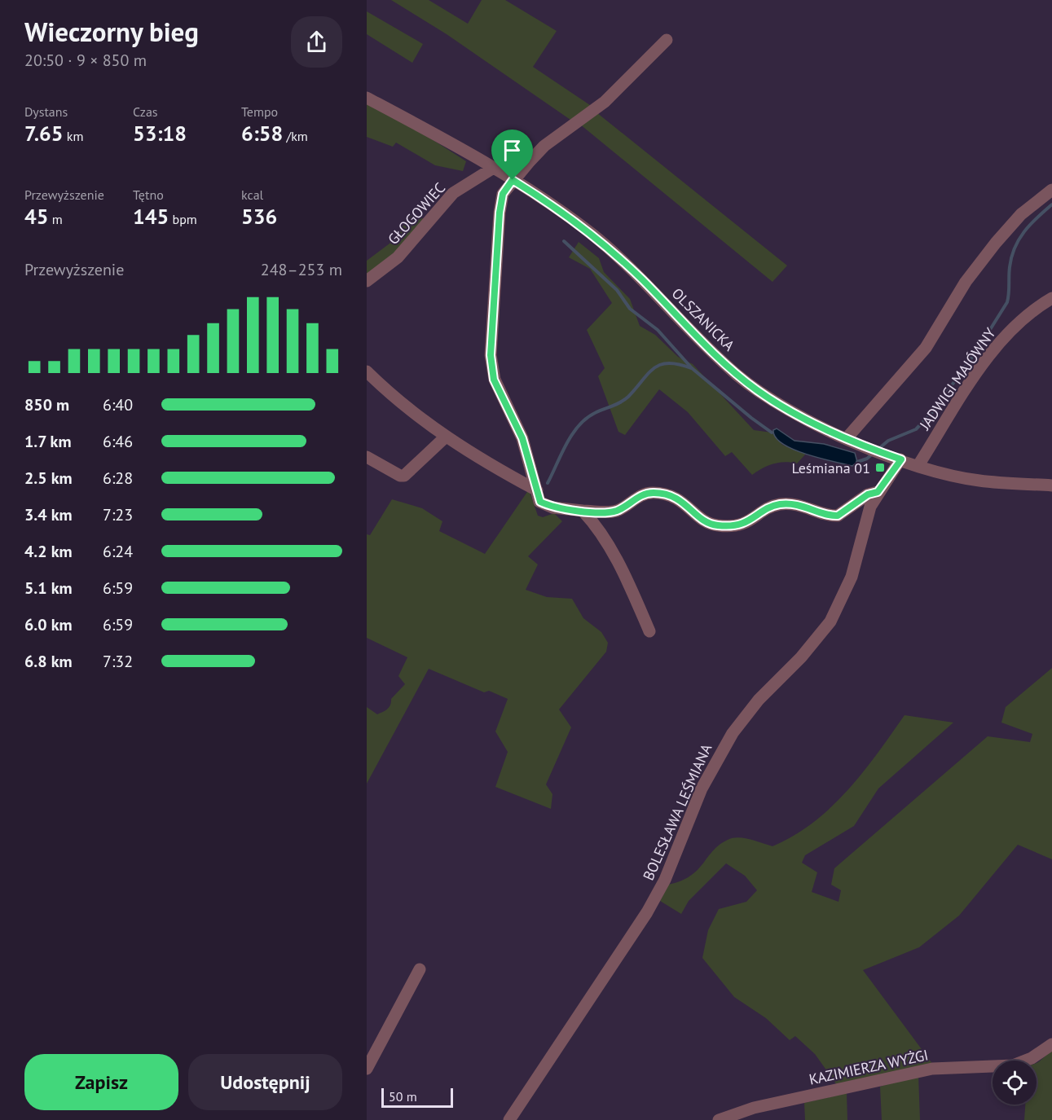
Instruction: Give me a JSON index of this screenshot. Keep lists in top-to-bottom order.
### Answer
{
  "streets": {
    "street": [
      "GŁOGOWIEC",
      "OLSZANICKA",
      "JADWIGI MAJÓWNY",
      "BOLESŁAWA LEŚMIANA",
      "KAZIMIERZA WYŻGI"
    ]
  },
  "crossings": [
    ["GŁOGOWIEC", "OLSZANICKA"],
    ["OLSZANICKA", "JADWIGI MAJÓWNY"]
  ],
  "places": {
    "transit": ["Leśmiana 01"]
  },
  "scale_bar": "50 m",
  "page": {
    "heading": ["Wieczorny bieg", "20:50 · 9 × 850 m"],
    "stats": [
      ["Dystans", "7.65 km"],
      ["Czas", "53:18"],
      ["Tempo", "6:58 /km"],
      ["Przewyższenie", "45 m"],
      ["Tętno", "145 bpm"],
      ["kcal", "536"]
    ],
    "chart": ["Przewyższenie", "248–253 m"],
    "list": [
      {
        "name": "850 m",
        "note": "6:40"
      },
      {
        "name": "1.7 km",
        "note": "6:46"
      },
      {
        "name": "2.5 km",
        "note": "6:28"
      },
      {
        "name": "3.4 km",
        "note": "7:23"
      },
      {
        "name": "4.2 km",
        "note": "6:24"
      },
      {
        "name": "5.1 km",
        "note": "6:59"
      },
      {
        "name": "6.0 km",
        "note": "6:59"
      },
      {
        "name": "6.8 km",
        "note": "7:32"
      }
    ],
    "buttons": ["Zapisz", "Udostępnij"],
    "scale": "50 m"
  }
}
